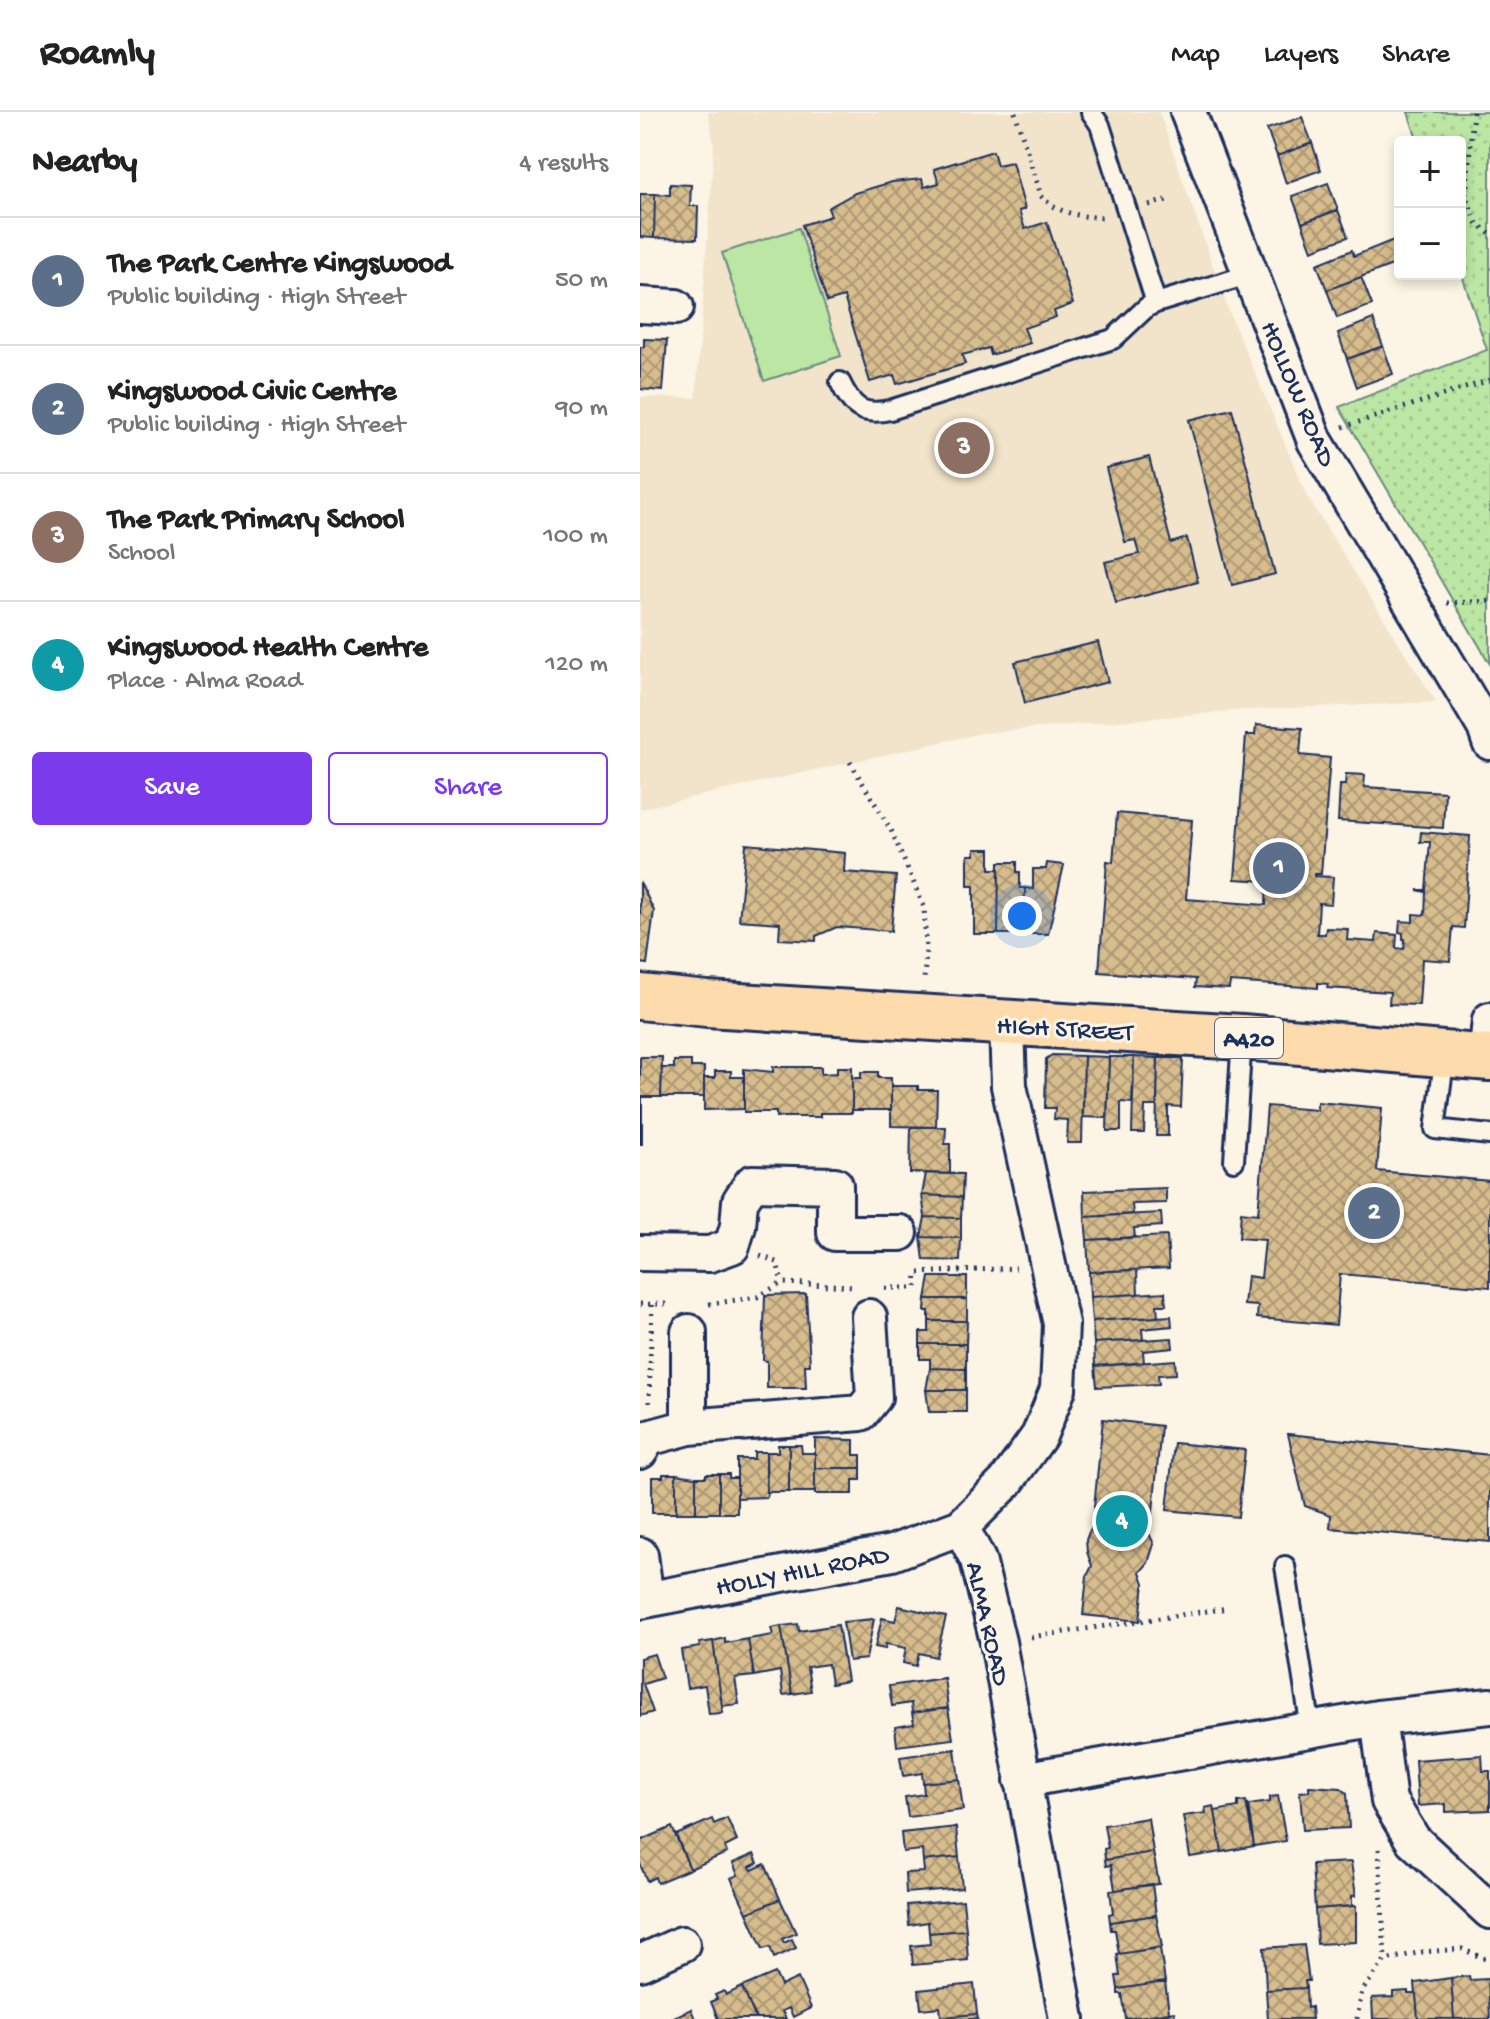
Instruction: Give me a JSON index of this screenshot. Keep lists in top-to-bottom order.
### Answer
{
  "streets": {
    "main road": ["HIGH STREET", "A420"],
    "street": ["HOLLOW ROAD", "HOLLY HILL ROAD", "ALMA ROAD"]
  },
  "crossings": [
    ["HIGH STREET", "ALMA ROAD"],
    ["HOLLY HILL ROAD", "ALMA ROAD"]
  ],
  "page": {
    "header": "Roamly",
    "nav": ["Map", "Layers", "Share"],
    "heading": ["Nearby", "4 results"],
    "map_buttons": ["+", "−"],
    "list": [
      {
        "mark": "1",
        "name": "The Park Centre Kingswood",
        "note": "Public building · High Street",
        "value": "50 m"
      },
      {
        "mark": "2",
        "name": "Kingswood Civic Centre",
        "note": "Public building · High Street",
        "value": "90 m"
      },
      {
        "mark": "3",
        "name": "The Park Primary School",
        "note": "School",
        "value": "100 m"
      },
      {
        "mark": "4",
        "name": "Kingswood Health Centre",
        "note": "Place · Alma Road",
        "value": "120 m"
      }
    ],
    "pins": [
      "3",
      "1",
      "2",
      "4"
    ],
    "buttons": ["Save", "Share"]
  }
}
